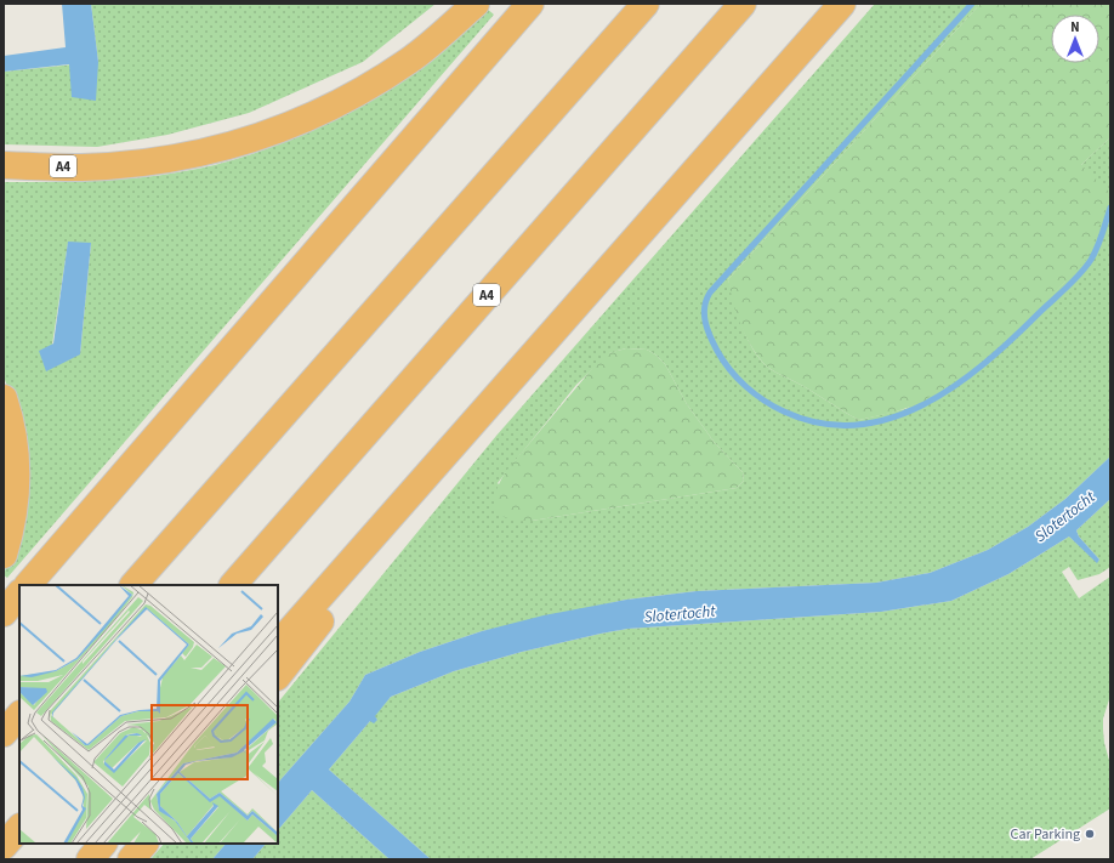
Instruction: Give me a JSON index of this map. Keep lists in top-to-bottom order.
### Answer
{
  "streets": {
    "highway": ["A4"]
  },
  "water": ["Slotertocht"],
  "places": ["Car Parking"],
  "north": "top"
}
